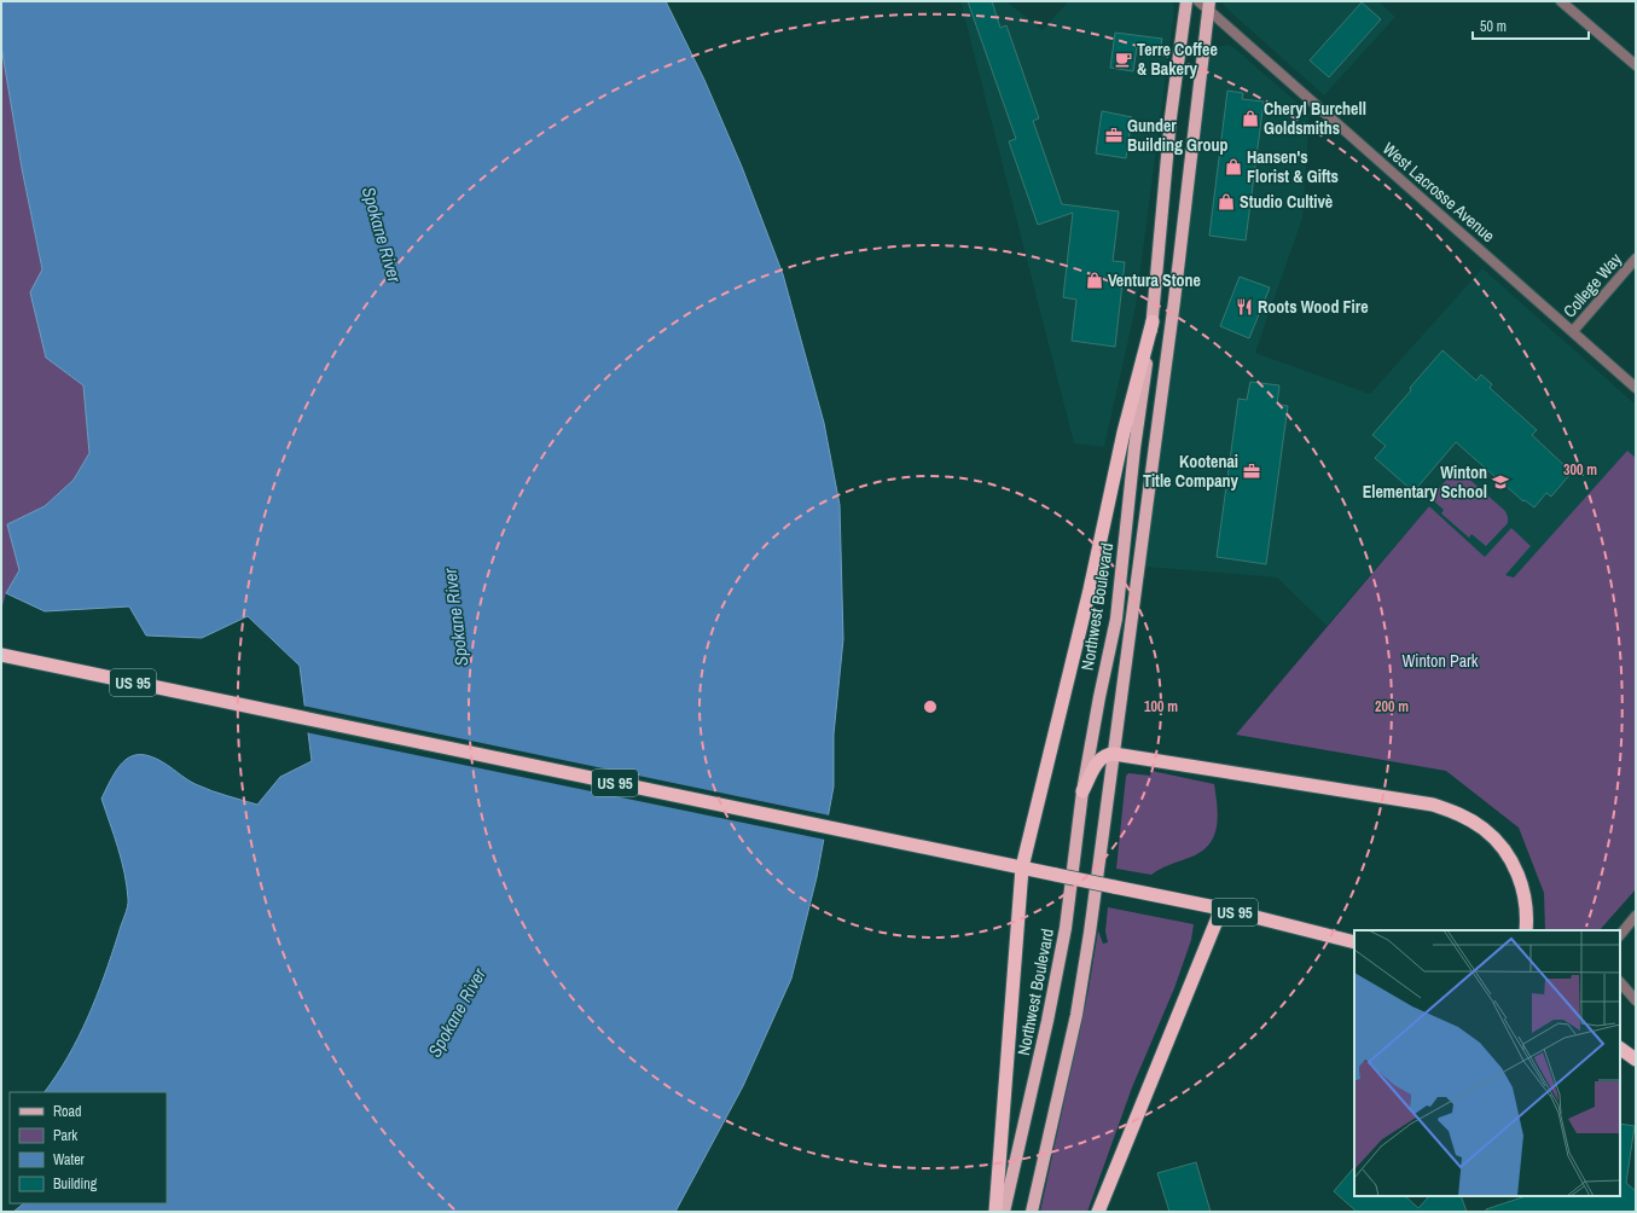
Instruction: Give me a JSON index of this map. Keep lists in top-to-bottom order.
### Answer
{
  "streets": {
    "highway": ["US 95"],
    "main road": ["Northwest Boulevard"],
    "street": ["West Lacrosse Avenue", "College Way"]
  },
  "crossings": [
    ["West Lacrosse Avenue", "College Way"],
    ["West Lacrosse Avenue", "Northwest Boulevard"]
  ],
  "water": ["Spokane River"],
  "parks": ["Winton Park"],
  "places": {
    "cafe": ["Terre Coffee & Bakery"],
    "shop": [
      "Cheryl Burchell Goldsmiths",
      "Hansen's Florist & Gifts",
      "Studio Cultivè",
      "Ventura Stone"
    ],
    "office": ["Gunder Building Group", "Kootenai Title Company"],
    "restaurant": ["Roots Wood Fire"],
    "school or university": ["Winton Elementary School"]
  },
  "legend": [
    "Road",
    "Park",
    "Water",
    "Building"
  ],
  "scale_bar": "50 m",
  "rings": ["300 m", "100 m", "200 m"]
}
